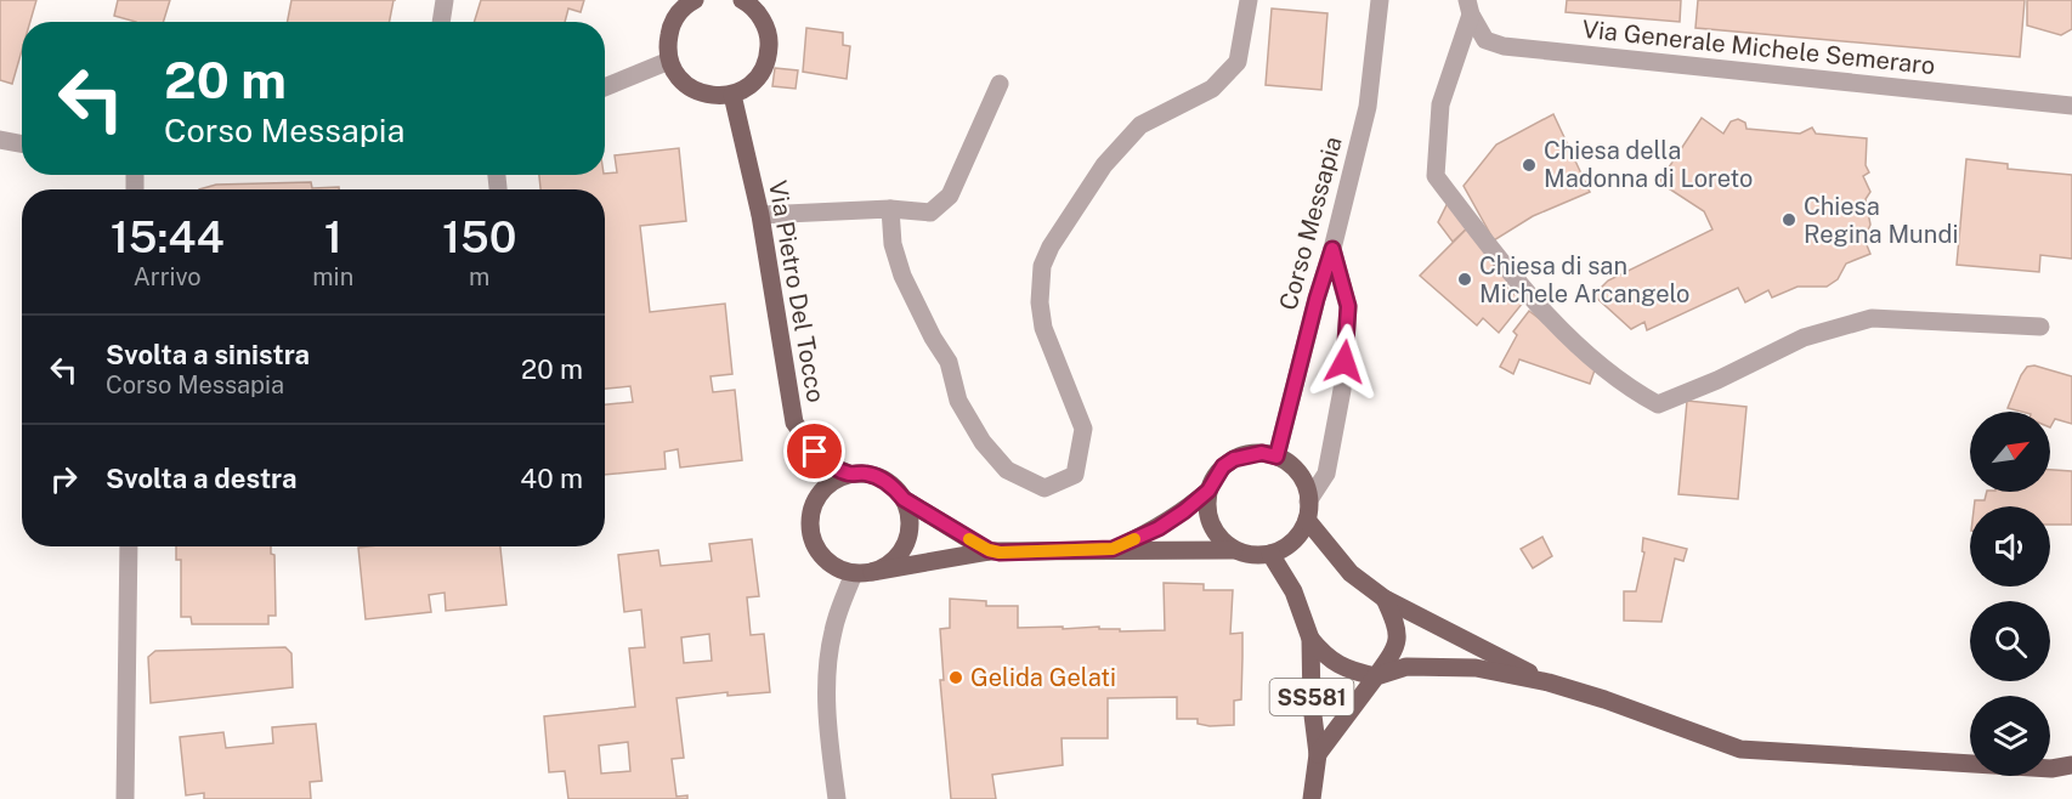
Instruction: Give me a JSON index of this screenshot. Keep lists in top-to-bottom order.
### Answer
{
  "streets": {
    "main road": ["Via Pietro Del Tocco", "SS581"],
    "street": ["Via Generale Michele Semeraro", "Corso Messapia"]
  },
  "crossings": [
    ["Corso Messapia", "SS581"]
  ],
  "places": [
    "Chiesa della Madonna di Loreto",
    "Chiesa Regina Mundi",
    "Chiesa di san Michele Arcangelo",
    "Gelida Gelati"
  ],
  "north": "top right",
  "page": {
    "turn": ["20 m", "Corso Messapia"],
    "eta": [
      "15:44",
      "Arrivo",
      "1",
      "min",
      "150",
      "m"
    ],
    "list": [
      {
        "name": "Svolta a sinistra",
        "note": "Corso Messapia",
        "value": "20 m"
      },
      {
        "name": "Svolta a destra",
        "value": "40 m"
      }
    ]
  }
}
